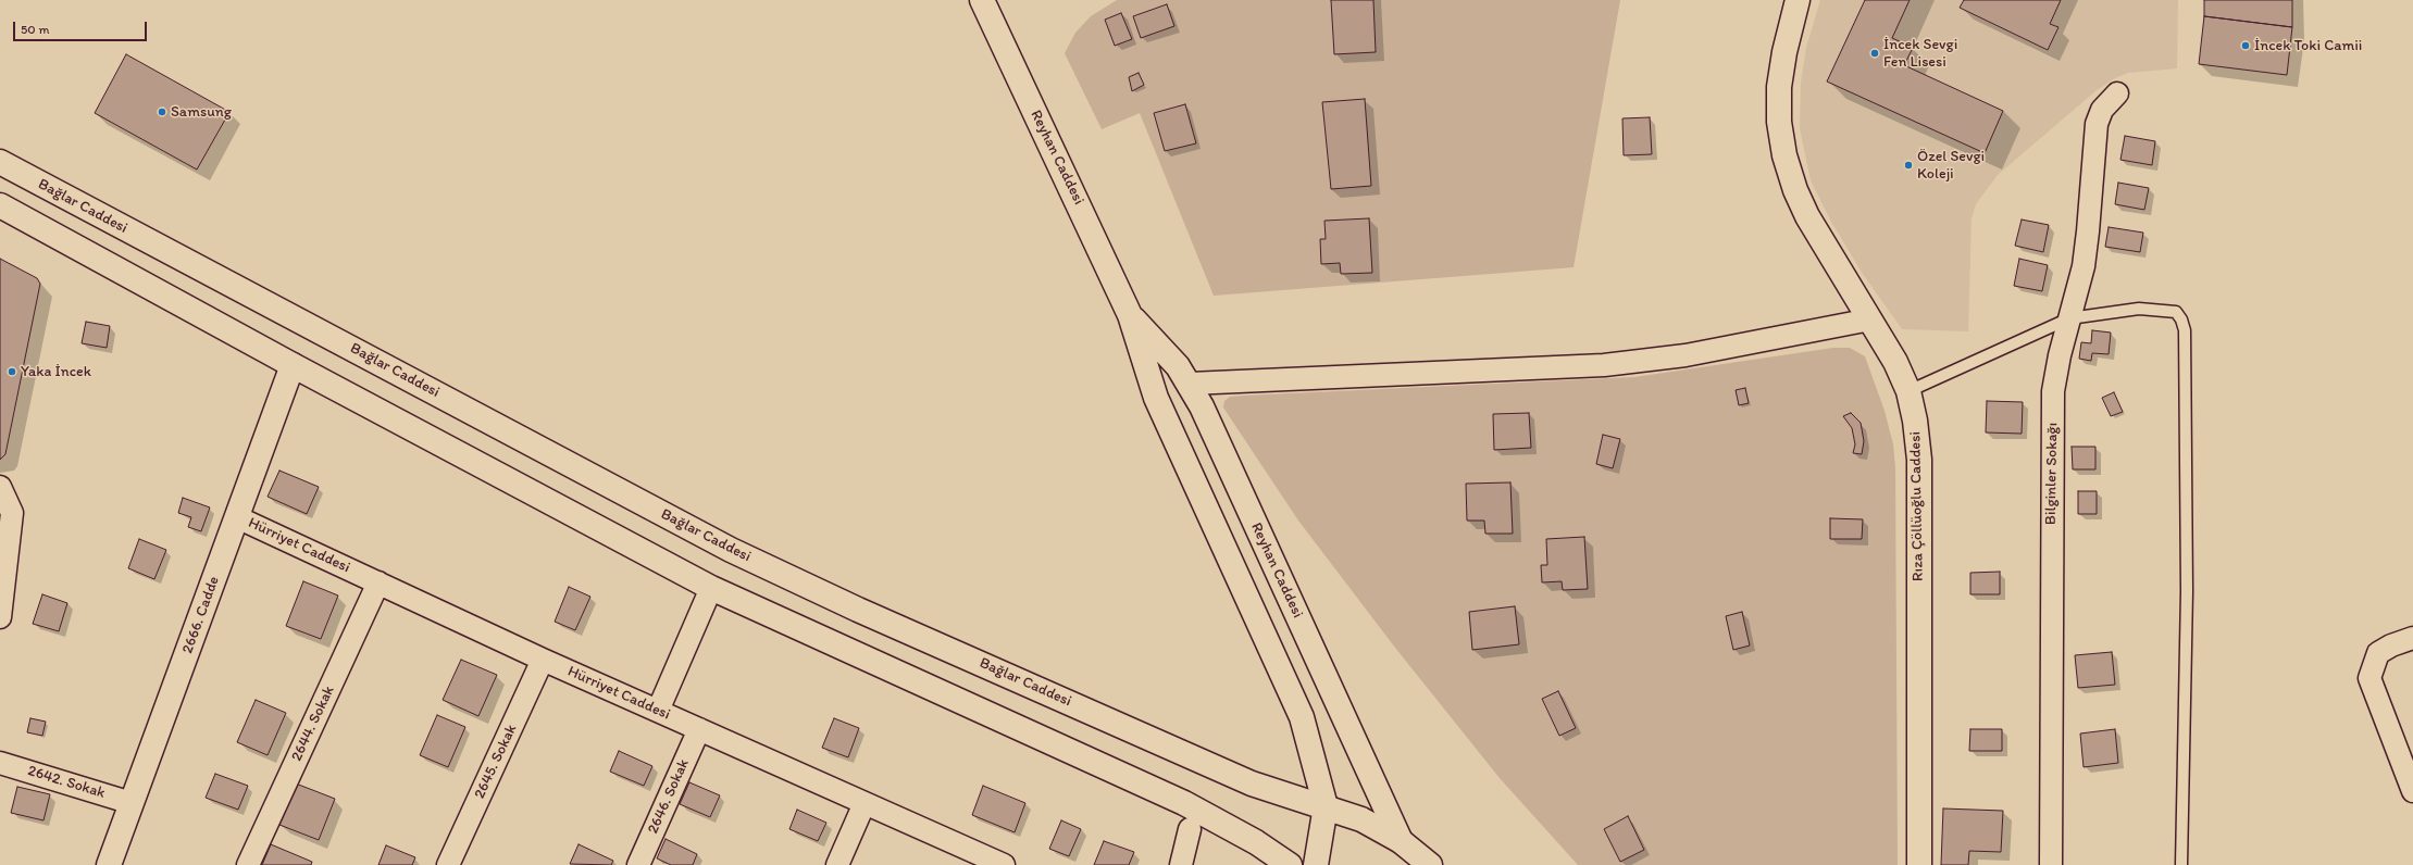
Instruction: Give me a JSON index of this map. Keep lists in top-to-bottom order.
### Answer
{
  "streets": {
    "main road": [
      "Reyhan Caddesi",
      "Bağlar Caddesi",
      "Rıza Çöllüoğlu Caddesi",
      "2666. Cadde"
    ],
    "street": [
      "Bilginler Sokağı",
      "Hürriyet Caddesi",
      "2644. Sokak",
      "2645. Sokak",
      "2642. Sokak",
      "2646. Sokak"
    ]
  },
  "crossings": [
    ["Reyhan Caddesi", "Bağlar Caddesi"],
    ["Hürriyet Caddesi", "2666. Cadde"],
    ["Hürriyet Caddesi", "2644. Sokak"],
    ["Hürriyet Caddesi", "2645. Sokak"],
    ["Hürriyet Caddesi", "2646. Sokak"],
    ["2666. Cadde", "2642. Sokak"]
  ],
  "places": [
    "İncek Toki Camii",
    "İncek Sevgi Fen Lisesi",
    "Samsung",
    "Özel Sevgi Koleji",
    "Yaka İncek"
  ],
  "scale_bar": "50 m"
}
